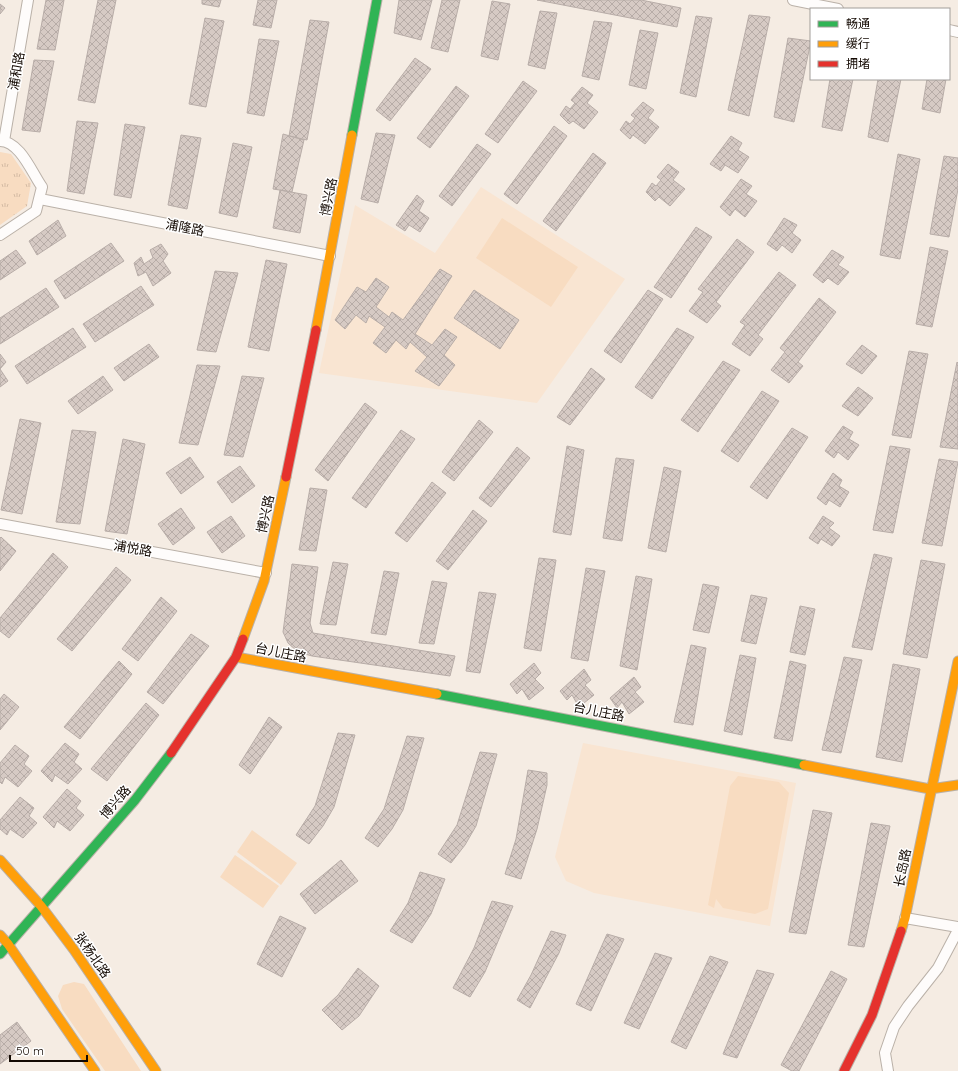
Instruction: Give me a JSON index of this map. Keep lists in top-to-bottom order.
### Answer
{
  "streets": {
    "street": [
      "浦和路",
      "博兴路",
      "浦隆路",
      "浦悦路",
      "台儿庄路",
      "长岛路",
      "张杨北路"
    ]
  },
  "crossings": [
    ["博兴路", "浦隆路"],
    ["博兴路", "浦悦路"],
    ["博兴路", "台儿庄路"],
    ["博兴路", "张杨北路"],
    ["台儿庄路", "长岛路"]
  ],
  "legend": ["畅通", "缓行", "拥堵"],
  "scale_bar": "50 m"
}
